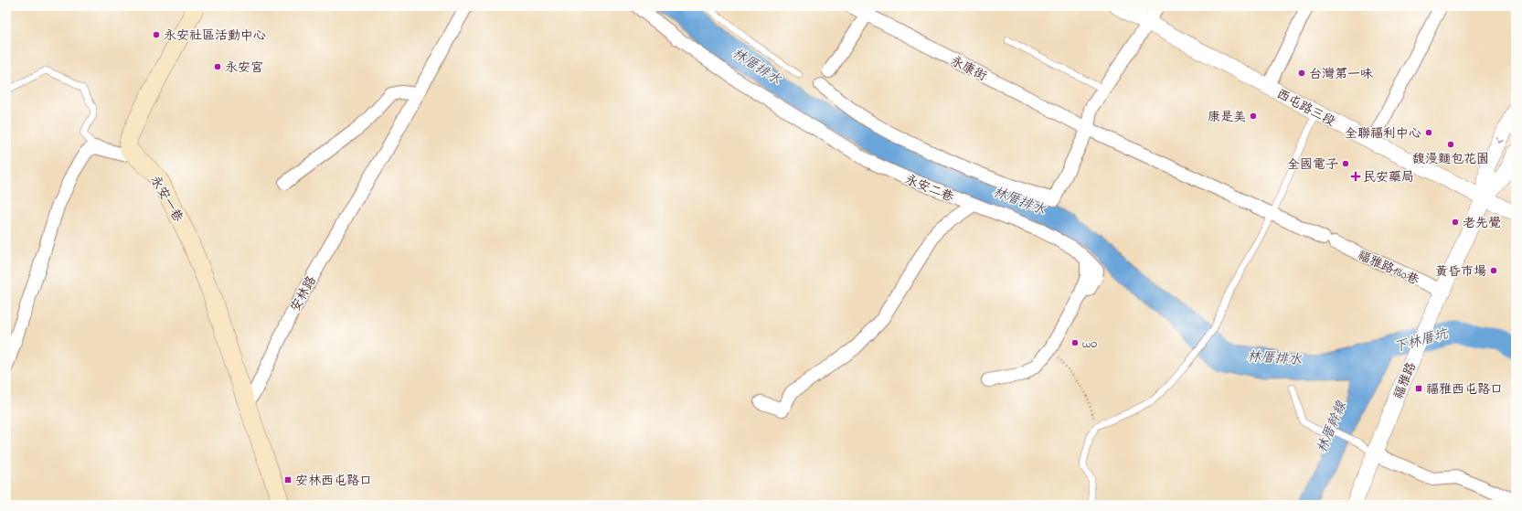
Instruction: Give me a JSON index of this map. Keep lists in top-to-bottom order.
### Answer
{
  "streets": {
    "main road": ["永安一巷"],
    "street": [
      "永康街",
      "西屯路三段",
      "永安二巷",
      "福雅路180巷",
      "安林路",
      "福雅路"
    ]
  },
  "crossings": [
    ["永康街", "福雅路180巷"],
    ["西屯路三段", "福雅路"],
    ["永安一巷", "安林路"],
    ["福雅路180巷", "福雅路"]
  ],
  "water": ["林厝排水", "下林厝坑", "林厝幹線"],
  "places": {
    "other": [
      "永安社區活動中心",
      "永安宮",
      "台灣第一味",
      "康是美",
      "全聯福利中心",
      "馥漫麵包花園",
      "全國電子",
      "老先覺",
      "黃昏市場",
      "wo"
    ],
    "health": ["民安藥局"],
    "transit": ["福雅西屯路口", "安林西屯路口"]
  }
}
